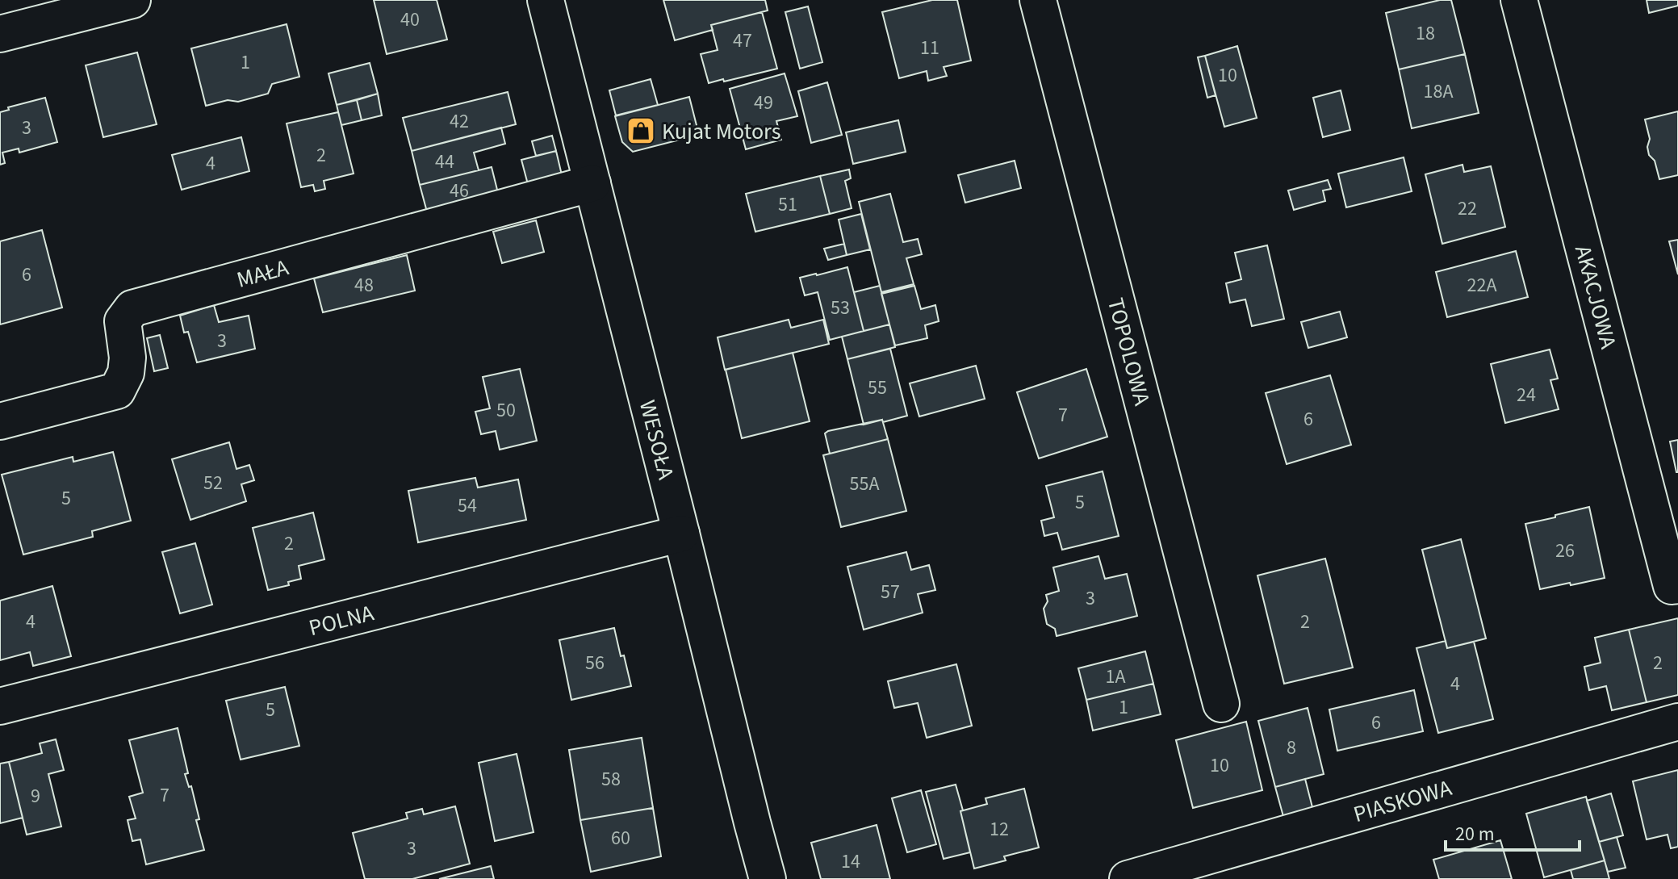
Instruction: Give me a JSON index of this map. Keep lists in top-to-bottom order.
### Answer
{
  "streets": {
    "street": [
      "MAŁA",
      "AKACJOWA",
      "TOPOLOWA",
      "WESOŁA",
      "POLNA",
      "PIASKOWA"
    ]
  },
  "crossings": [
    ["MAŁA", "WESOŁA"],
    ["WESOŁA", "POLNA"]
  ],
  "places": {
    "shop": ["Kujat Motors"]
  },
  "house_numbers": [
    "40",
    "18",
    "47",
    "11",
    "1",
    "10",
    "18A",
    "49",
    "42",
    "3",
    "2",
    "44",
    "4",
    "46",
    "51",
    "22",
    "6",
    "48",
    "22A",
    "53",
    "3",
    "55",
    "24",
    "50",
    "7",
    "6",
    "52",
    "55A",
    "5",
    "5",
    "54",
    "2",
    "26",
    "57",
    "3",
    "4",
    "2",
    "56",
    "2",
    "1A",
    "4",
    "1",
    "5",
    "6",
    "8",
    "10",
    "58",
    "7",
    "9",
    "12",
    "60",
    "3",
    "14"
  ],
  "scale_bar": "20 m"
}
